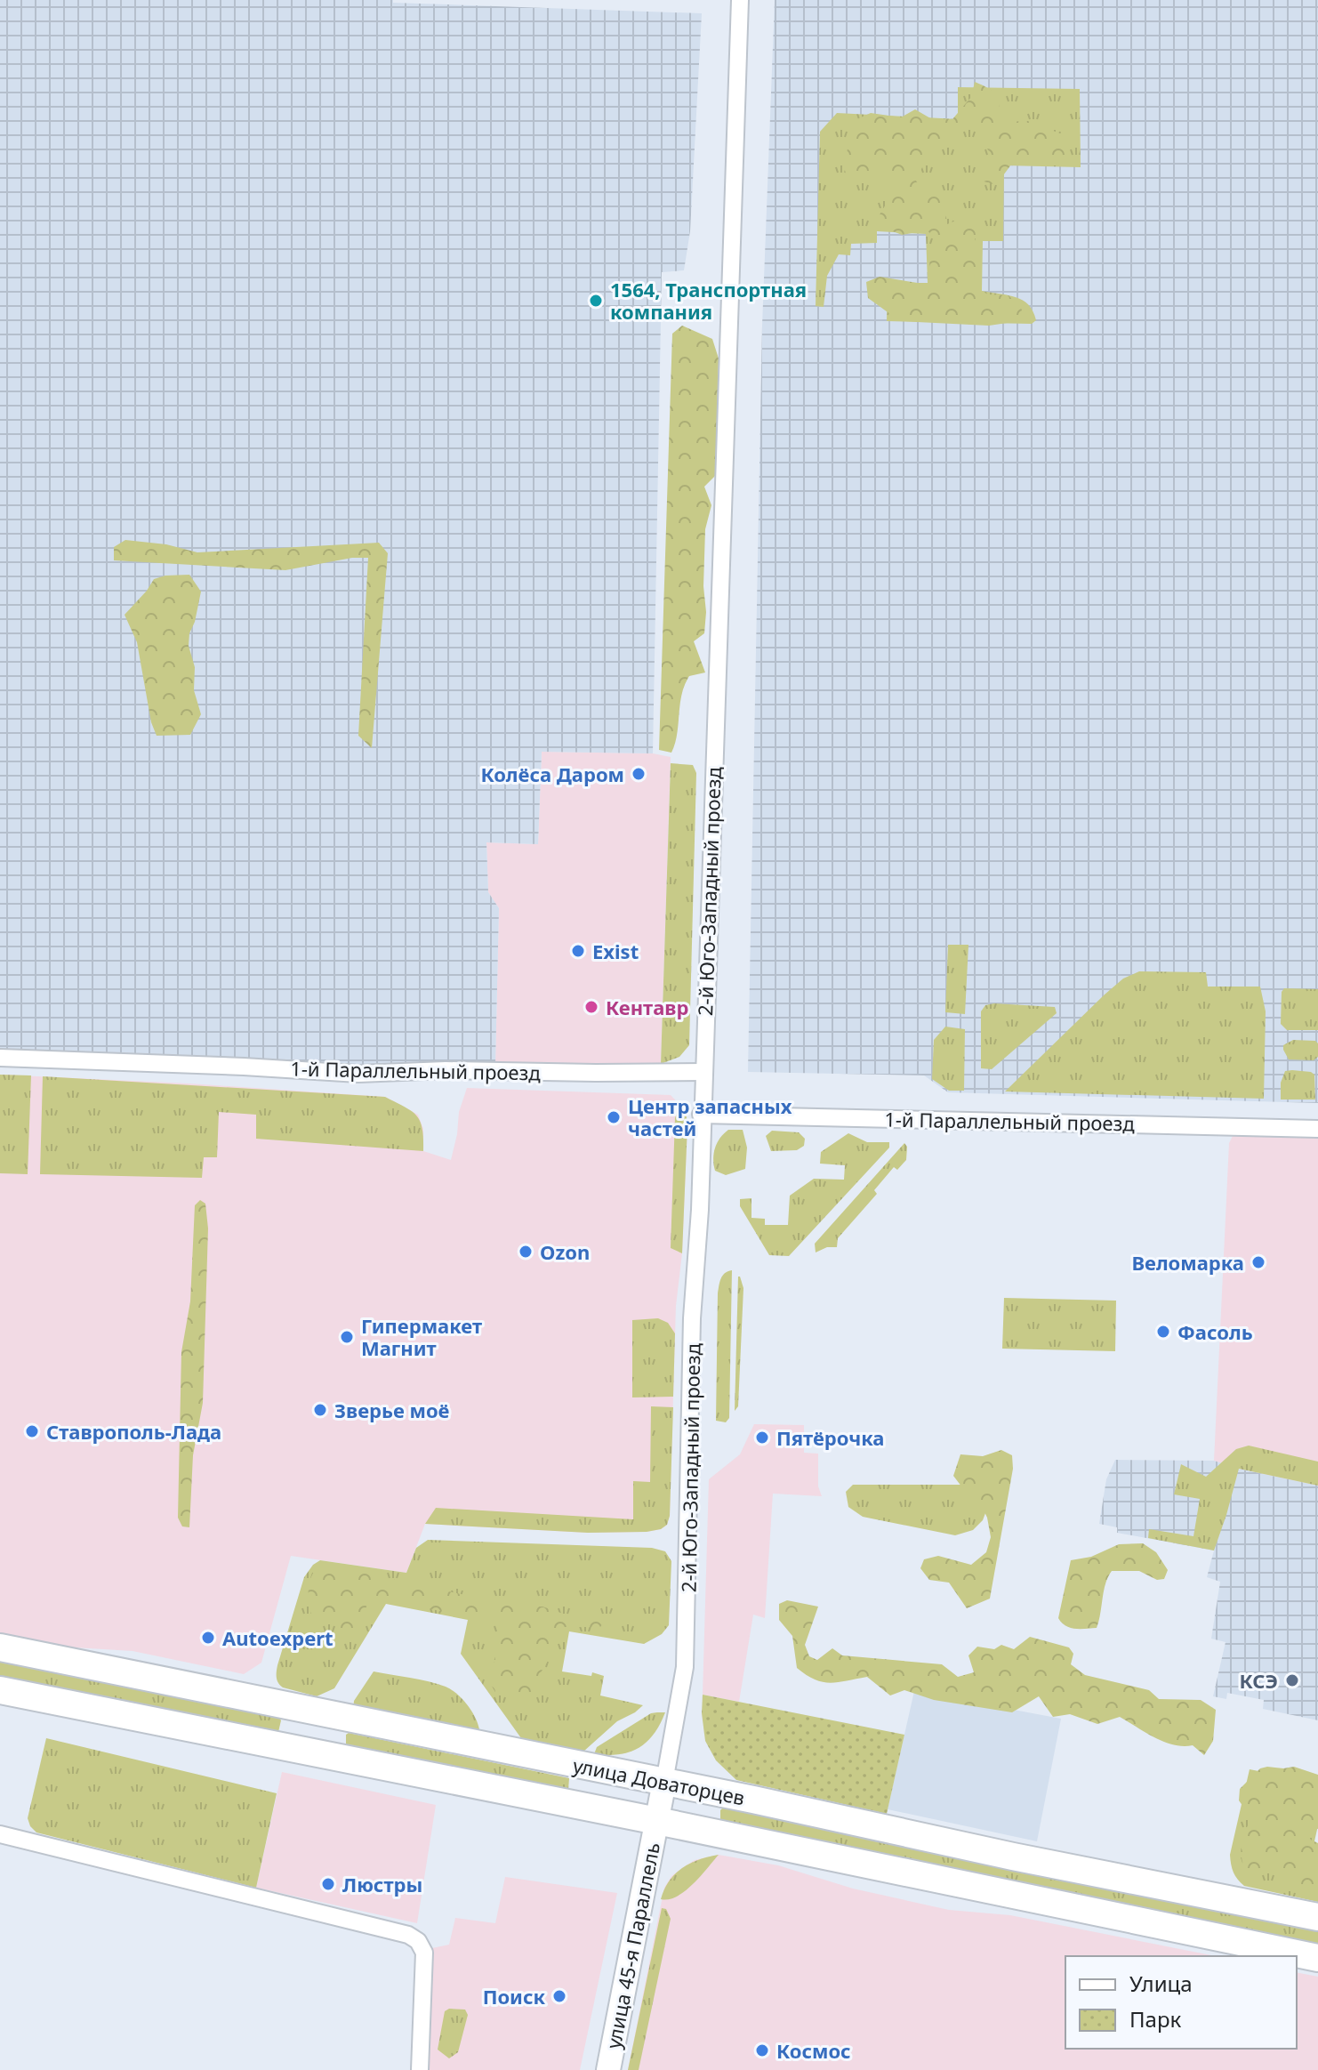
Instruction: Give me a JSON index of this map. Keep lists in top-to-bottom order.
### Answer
{
  "streets": {
    "main road": ["улица Доваторцев", "улица 45-я Параллель"],
    "street": ["2-й Юго-Западный проезд", "1-й Параллельный проезд"]
  },
  "crossings": [
    ["2-й Юго-Западный проезд", "1-й Параллельный проезд"],
    ["2-й Юго-Западный проезд", "улица Доваторцев"],
    ["2-й Юго-Западный проезд", "улица 45-я Параллель"],
    ["улица Доваторцев", "улица 45-я Параллель"]
  ],
  "places": [
    "1564, Транспортная компания",
    "Колёса Даром",
    "Exist",
    "Кентавр",
    "Центр запасных частей",
    "Ozon",
    "Веломарка",
    "Фасоль",
    "Гипермакет Магнит",
    "Зверье моё",
    "Ставрополь-Лада",
    "Пятёрочка",
    "Autoexpert",
    "КСЭ",
    "Люстры",
    "Поиск",
    "Космос"
  ],
  "legend": ["Улица", "Парк"]
}
